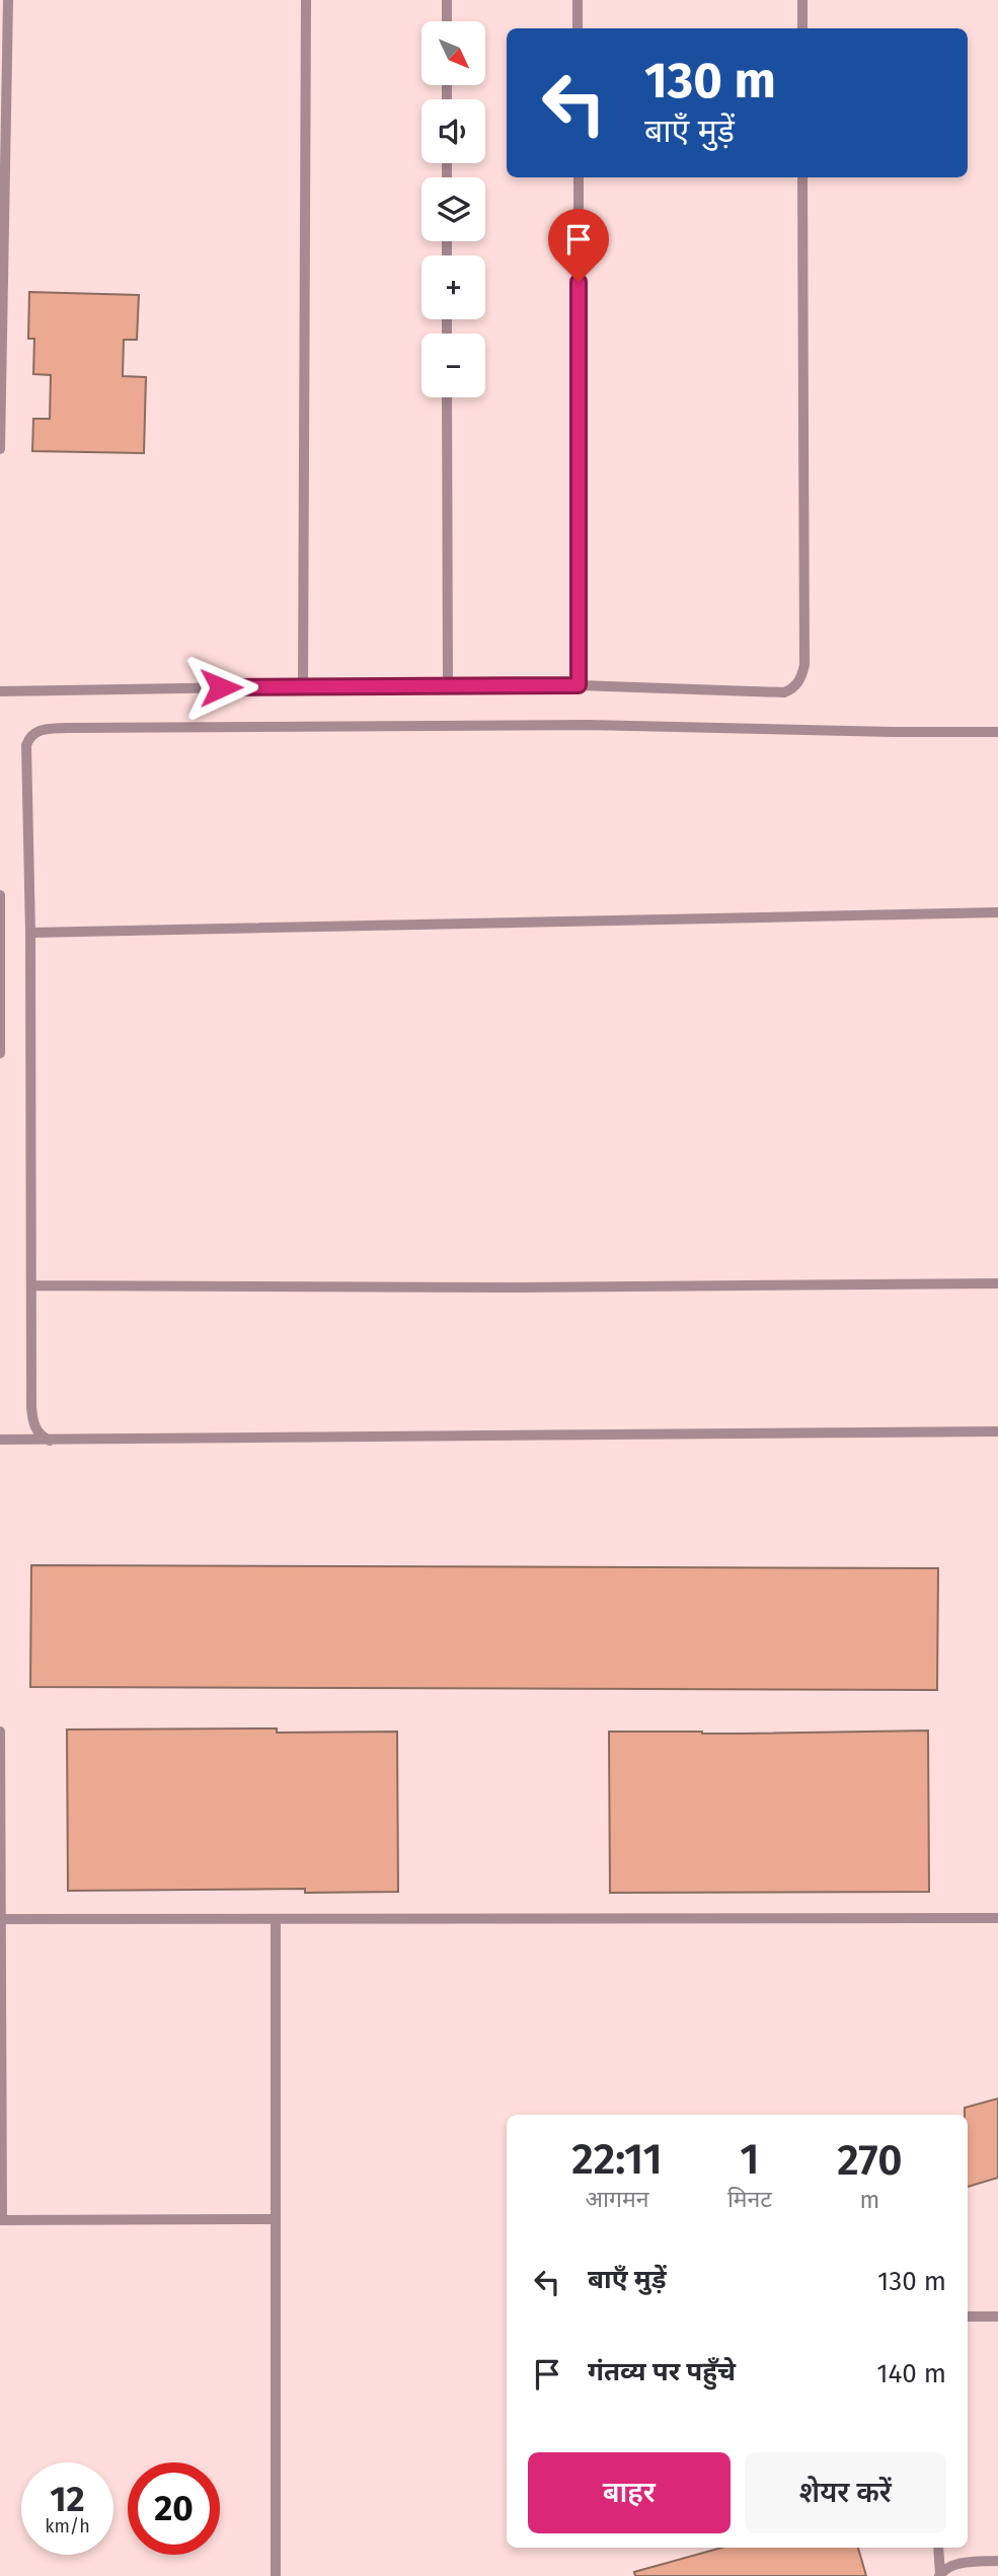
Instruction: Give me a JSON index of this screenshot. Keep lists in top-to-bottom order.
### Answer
{
  "north": "bottom right",
  "page": {
    "map_buttons": ["+", "−"],
    "turn": ["130 m", "बाएँ मुड़ें"],
    "eta": [
      "22:11",
      "आगमन",
      "1",
      "मिनट",
      "270",
      "m"
    ],
    "list": [
      {
        "name": "बाएँ मुड़ें",
        "value": "130 m"
      },
      {
        "name": "गंतव्य पर पहुँचे",
        "value": "140 m"
      }
    ],
    "buttons": ["बाहर", "शेयर करें"],
    "speed": "12 km/h",
    "limit": "20"
  }
}
